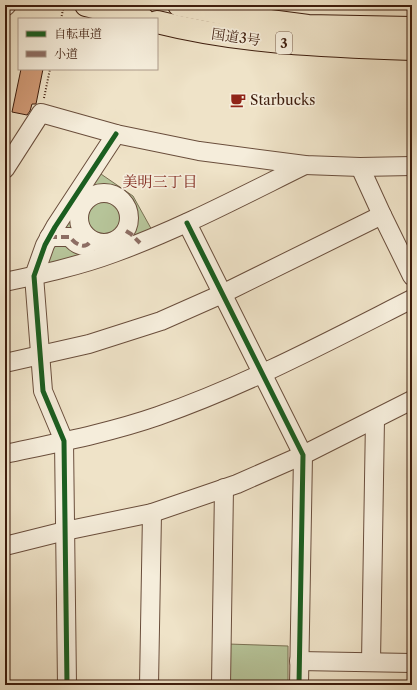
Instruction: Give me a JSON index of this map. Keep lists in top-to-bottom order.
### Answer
{
  "streets": {
    "highway": ["国道3号", "3"]
  },
  "districts": ["美明三丁目"],
  "places": {
    "cafe": ["Starbucks"]
  },
  "legend": ["自転車道", "小道"]
}
